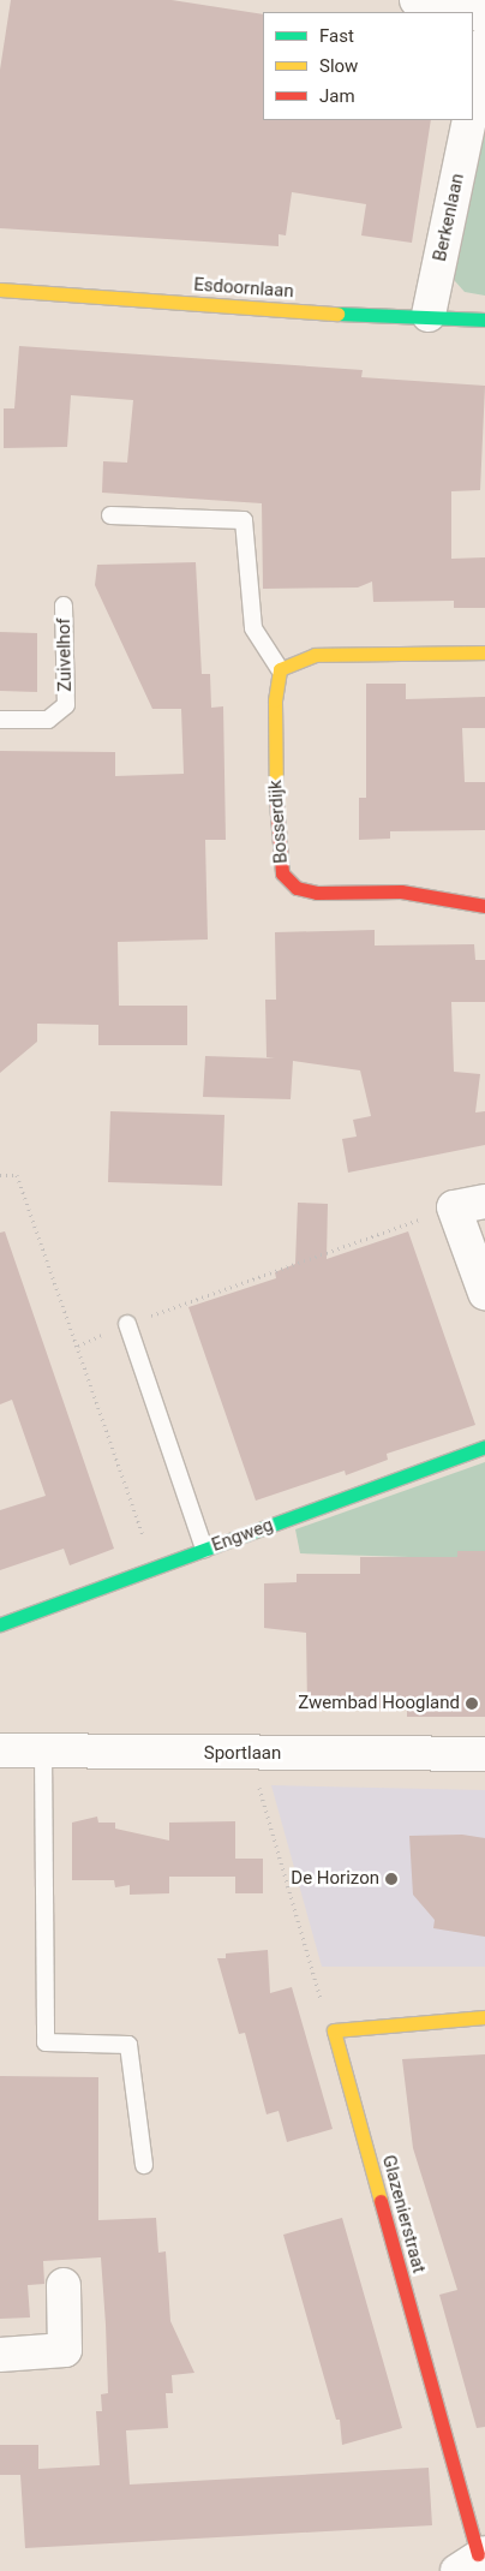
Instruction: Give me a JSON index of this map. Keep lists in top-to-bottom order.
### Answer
{
  "streets": {
    "street": [
      "Berkenlaan",
      "Esdoornlaan",
      "Bosserdijk",
      "Engweg",
      "Sportlaan",
      "Glazenierstraat"
    ],
    "lane": ["Zuivelhof"]
  },
  "crossings": [
    ["Berkenlaan", "Esdoornlaan"]
  ],
  "places": ["Zwembad Hoogland", "De Horizon"],
  "legend": ["Fast", "Slow", "Jam"]
}
